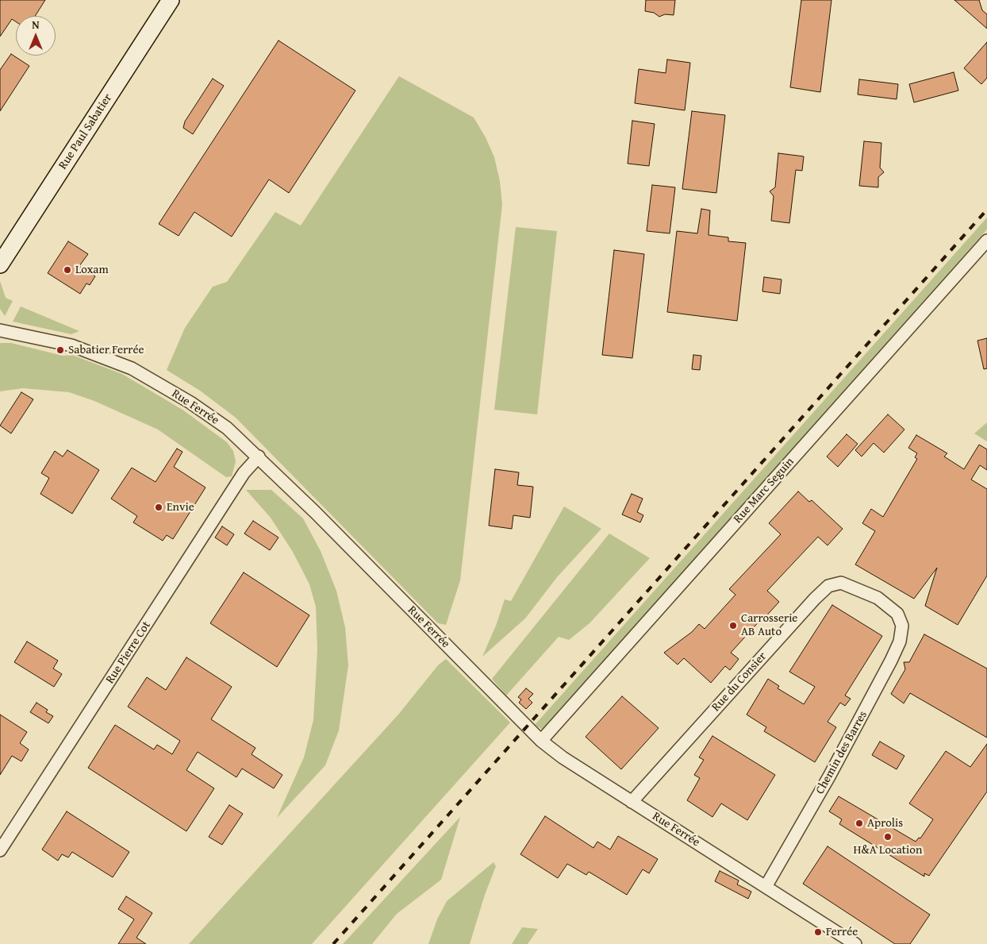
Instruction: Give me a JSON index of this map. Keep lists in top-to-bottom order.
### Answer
{
  "streets": {
    "main road": ["Rue Paul Sabatier"],
    "street": [
      "Rue Ferrée",
      "Rue Marc Seguin",
      "Rue Pierre Cot",
      "Rue du Consier",
      "Chemin des Barres"
    ]
  },
  "crossings": [
    ["Rue Ferrée", "Rue Marc Seguin"],
    ["Rue Ferrée", "Rue Pierre Cot"],
    ["Rue Ferrée", "Rue du Consier"],
    ["Rue Ferrée", "Chemin des Barres"],
    ["Rue du Consier", "Chemin des Barres"]
  ],
  "places": [
    "Loxam",
    "Sabatier Ferrée",
    "Envie",
    "Carrosserie AB Auto",
    "Aprolis",
    "H&A Location",
    "Ferrée"
  ],
  "north": "top"
}
